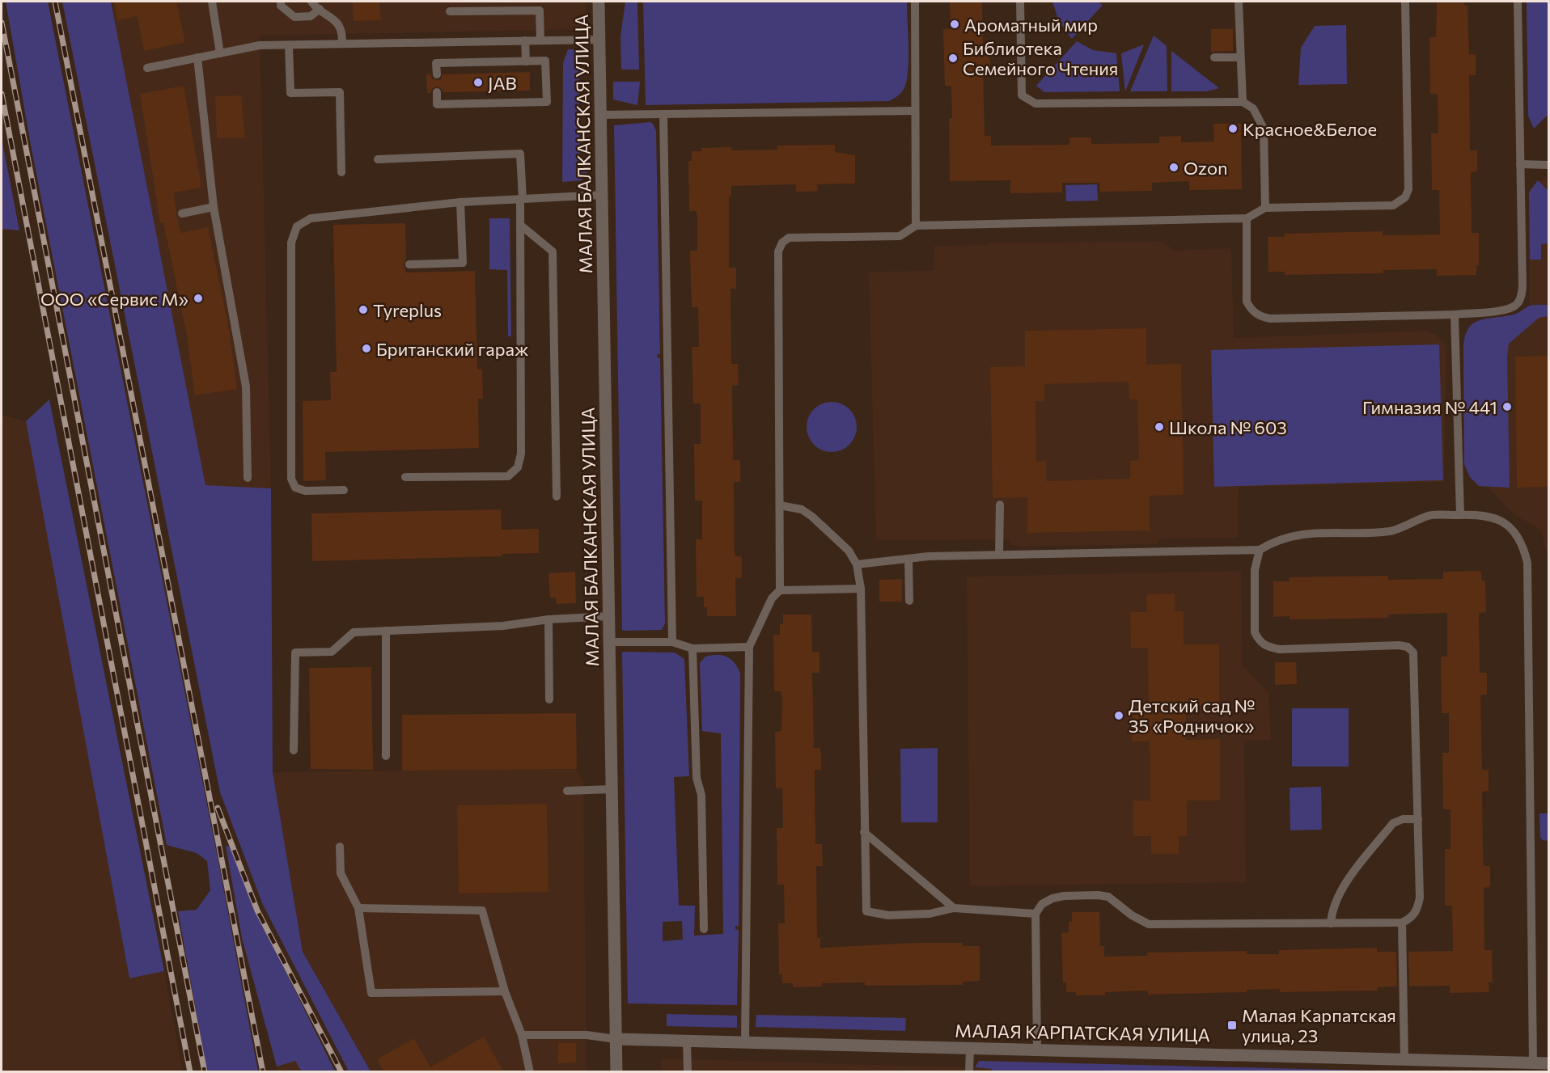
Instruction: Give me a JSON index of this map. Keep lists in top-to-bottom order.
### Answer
{
  "streets": {
    "street": ["МАЛАЯ БАЛКАНСКАЯ УЛИЦА", "МАЛАЯ КАРПАТСКАЯ УЛИЦА"]
  },
  "crossings": [
    ["МАЛАЯ БАЛКАНСКАЯ УЛИЦА", "МАЛАЯ КАРПАТСКАЯ УЛИЦА"]
  ],
  "places": {
    "other": [
      "Ароматный мир",
      "Библиотека Семейного Чтения",
      "JAB",
      "Красное&Белое",
      "Ozon",
      "ООО «Сервис М»",
      "Tyreplus",
      "Британский гараж",
      "Гимназия № 441",
      "Школа № 603",
      "Детский сад № 35 «Родничок»"
    ],
    "transit": ["Малая Карпатская улица, 23"]
  }
}
